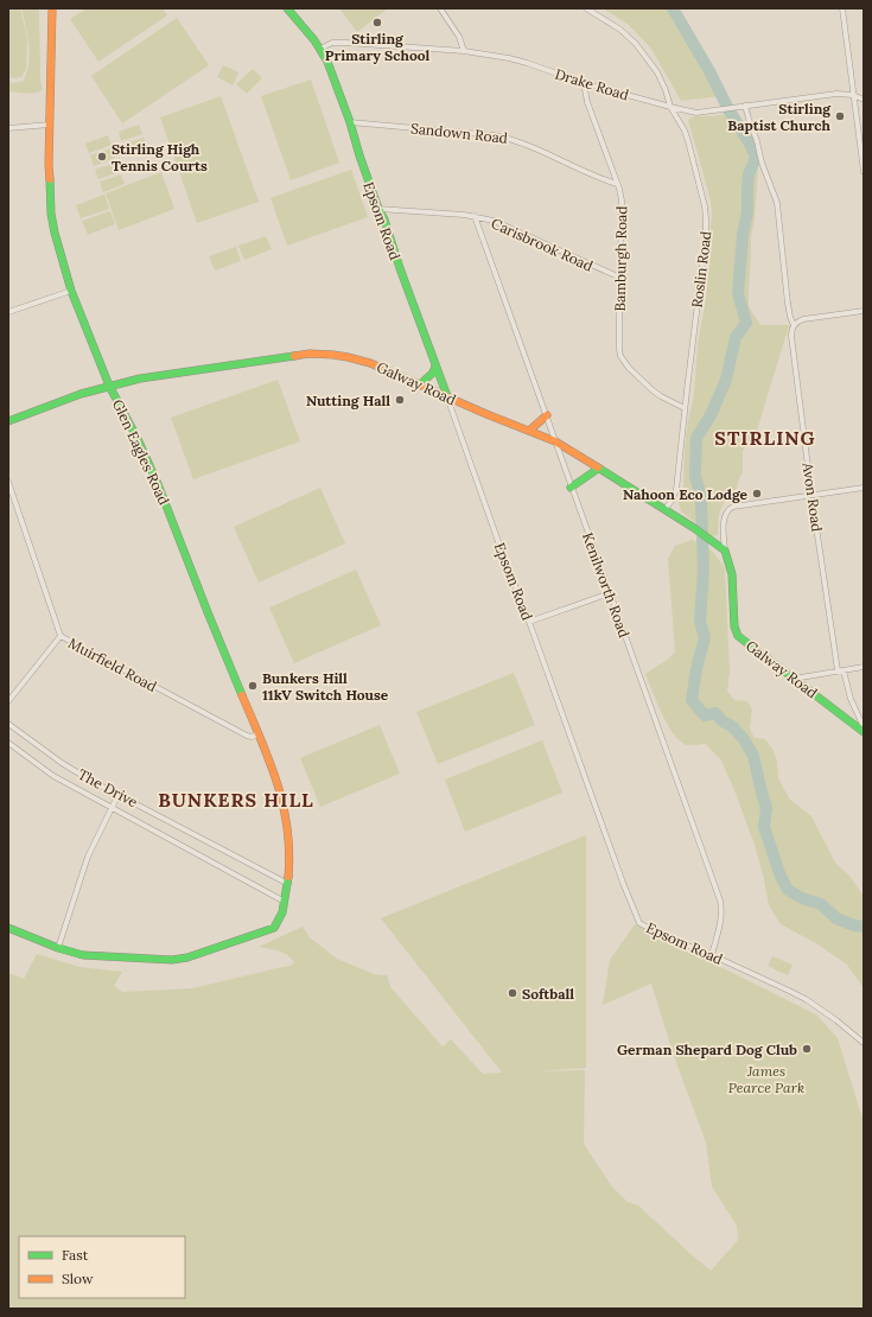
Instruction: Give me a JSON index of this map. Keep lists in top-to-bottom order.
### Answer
{
  "streets": {
    "street": [
      "Drake Road",
      "Sandown Road",
      "Epsom Road",
      "Carisbrook Road",
      "Bamburgh Road",
      "Roslin Road",
      "Galway Road",
      "Glen Eagles Road",
      "Avon Road",
      "Kenilworth Road",
      "Muirfield Road",
      "The Drive"
    ]
  },
  "crossings": [
    ["Drake Road", "Epsom Road"],
    ["Drake Road", "Bamburgh Road"],
    ["Drake Road", "Roslin Road"],
    ["Drake Road", "Avon Road"],
    ["Sandown Road", "Epsom Road"],
    ["Sandown Road", "Bamburgh Road"],
    ["Epsom Road", "Carisbrook Road"],
    ["Epsom Road", "Galway Road"],
    ["Epsom Road", "Kenilworth Road"],
    ["Carisbrook Road", "Bamburgh Road"],
    ["Carisbrook Road", "Kenilworth Road"],
    ["Bamburgh Road", "Roslin Road"],
    ["Roslin Road", "Galway Road"],
    ["Galway Road", "Glen Eagles Road"],
    ["Galway Road", "Kenilworth Road"],
    ["Glen Eagles Road", "Muirfield Road"],
    ["Glen Eagles Road", "The Drive"]
  ],
  "districts": ["STIRLING", "BUNKERS HILL"],
  "parks": ["James Pearce Park"],
  "places": [
    "Stirling Primary School",
    "Stirling Baptist Church",
    "Stirling High Tennis Courts",
    "Nutting Hall",
    "Nahoon Eco Lodge",
    "Bunkers Hill 11kV Switch House",
    "Softball",
    "German Shepard Dog Club"
  ],
  "legend": ["Fast", "Slow"]
}
